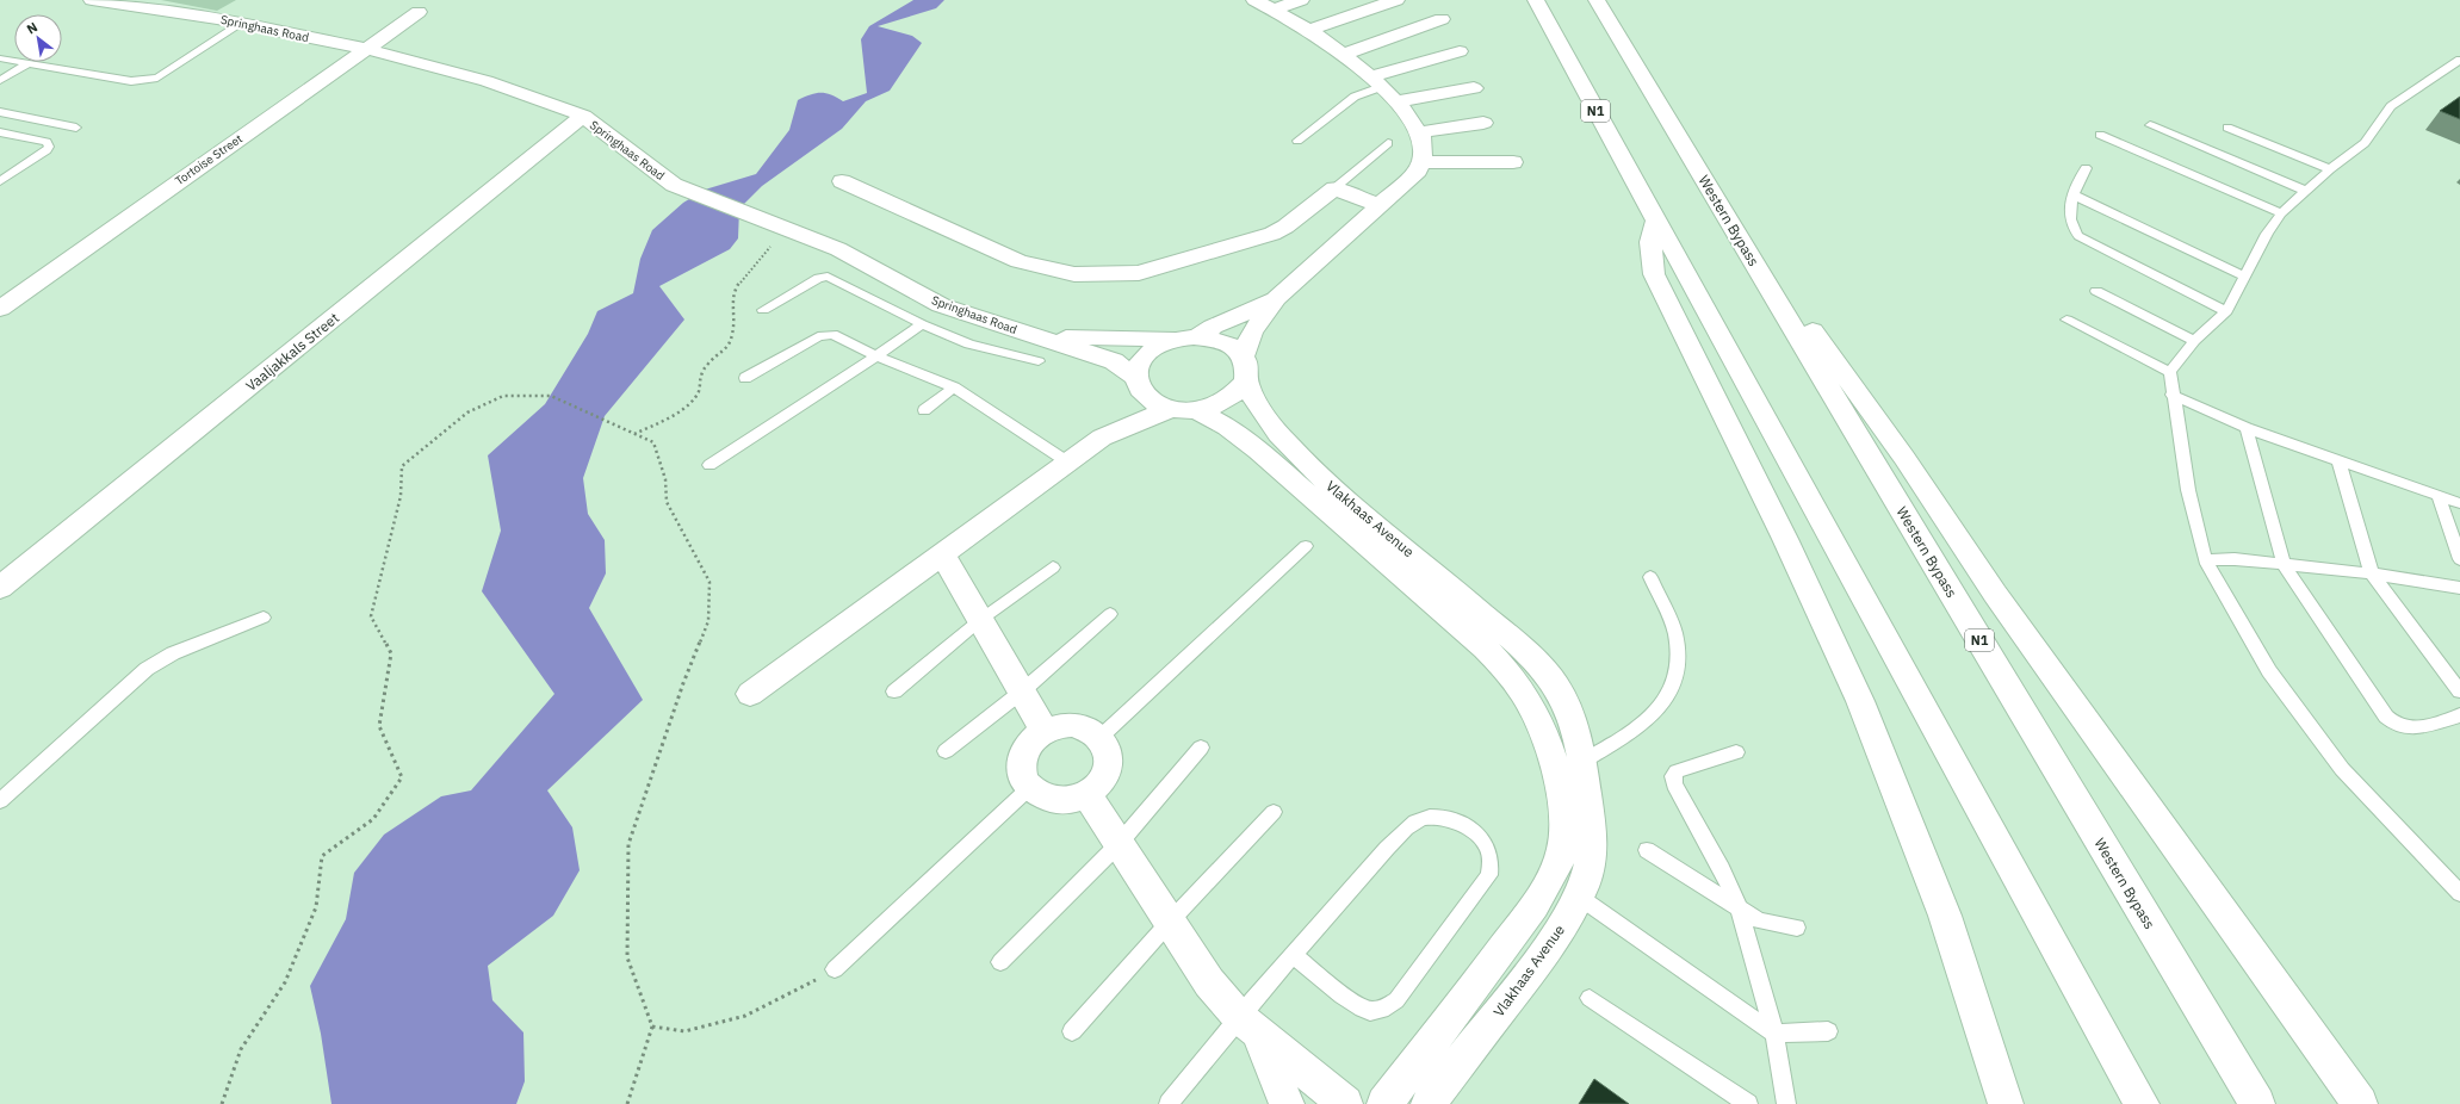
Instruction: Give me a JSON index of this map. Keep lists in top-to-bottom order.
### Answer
{
  "streets": {
    "main road": [
      "Springhaas Road",
      "N1",
      "Tortoise Street",
      "Western Bypass",
      "Vaaljakkals Street",
      "Vlakhaas Avenue"
    ]
  },
  "crossings": [
    ["Springhaas Road", "Tortoise Street"],
    ["Springhaas Road", "Vaaljakkals Street"],
    ["Springhaas Road", "Vlakhaas Avenue"]
  ],
  "north": "top left"
}
